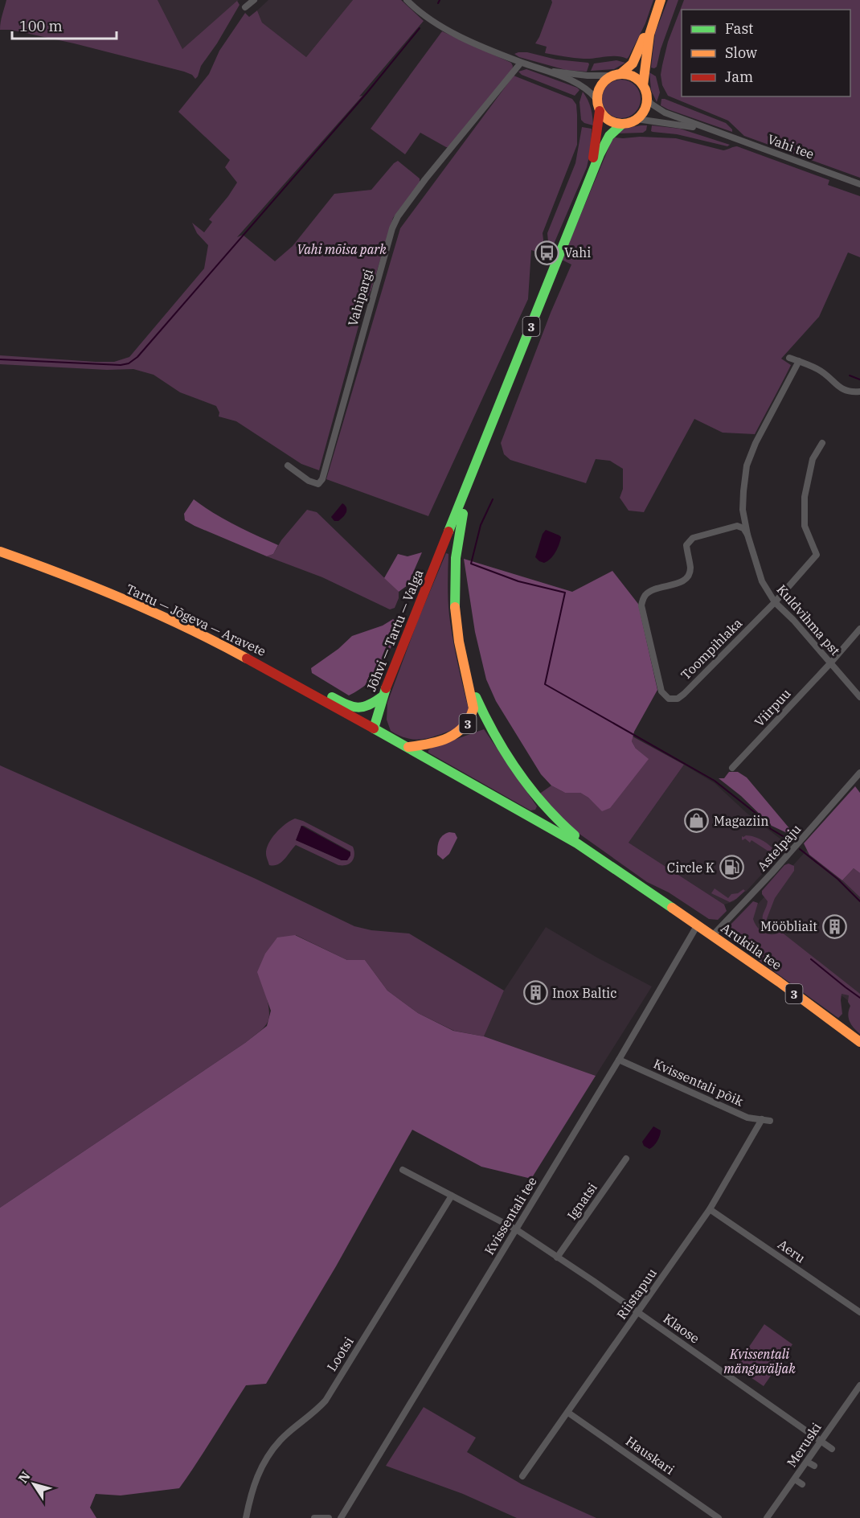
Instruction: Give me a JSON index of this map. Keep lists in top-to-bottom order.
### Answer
{
  "streets": {
    "main road": [
      "3",
      "Tartu — Jõgeva — Aravete",
      "Jõhvi — Tartu — Valga",
      "Aruküla tee"
    ],
    "street": [
      "Vahi tee",
      "Vahipargi",
      "Kuldvihma pst",
      "Toompihlaka",
      "Viirpuu",
      "Astelpaju",
      "Kvissentali põik",
      "Ignatsi",
      "Kvissentali tee",
      "Aeru",
      "Riistapuu",
      "Klaose",
      "Lootsi",
      "Meruski",
      "Hauskari"
    ]
  },
  "crossings": [
    ["Vahi tee", "Jõhvi — Tartu — Valga"],
    ["3", "Tartu — Jõgeva — Aravete"],
    ["3", "Jõhvi — Tartu — Valga"],
    ["3", "Aruküla tee"],
    ["3", "Kvissentali tee"],
    ["Tartu — Jõgeva — Aravete", "Jõhvi — Tartu — Valga"],
    ["Kuldvihma pst", "Toompihlaka"],
    ["Kuldvihma pst", "Viirpuu"],
    ["Astelpaju", "Aruküla tee"],
    ["Aruküla tee", "Kvissentali tee"],
    ["Kvissentali põik", "Kvissentali tee"],
    ["Kvissentali põik", "Riistapuu"],
    ["Ignatsi", "Klaose"],
    ["Kvissentali tee", "Klaose"],
    ["Aeru", "Riistapuu"],
    ["Riistapuu", "Klaose"],
    ["Riistapuu", "Hauskari"],
    ["Klaose", "Meruski"]
  ],
  "parks": ["Vahi mõisa park", "Kvissentali mänguväljak"],
  "places": {
    "bus stop": ["Vahi"],
    "shop": ["Magaziin"],
    "fuel station": ["Circle K"],
    "building": ["Mööbliait", "Inox Baltic"]
  },
  "legend": ["Fast", "Slow", "Jam"],
  "scale_bar": "100 m",
  "north": "top left"
}
